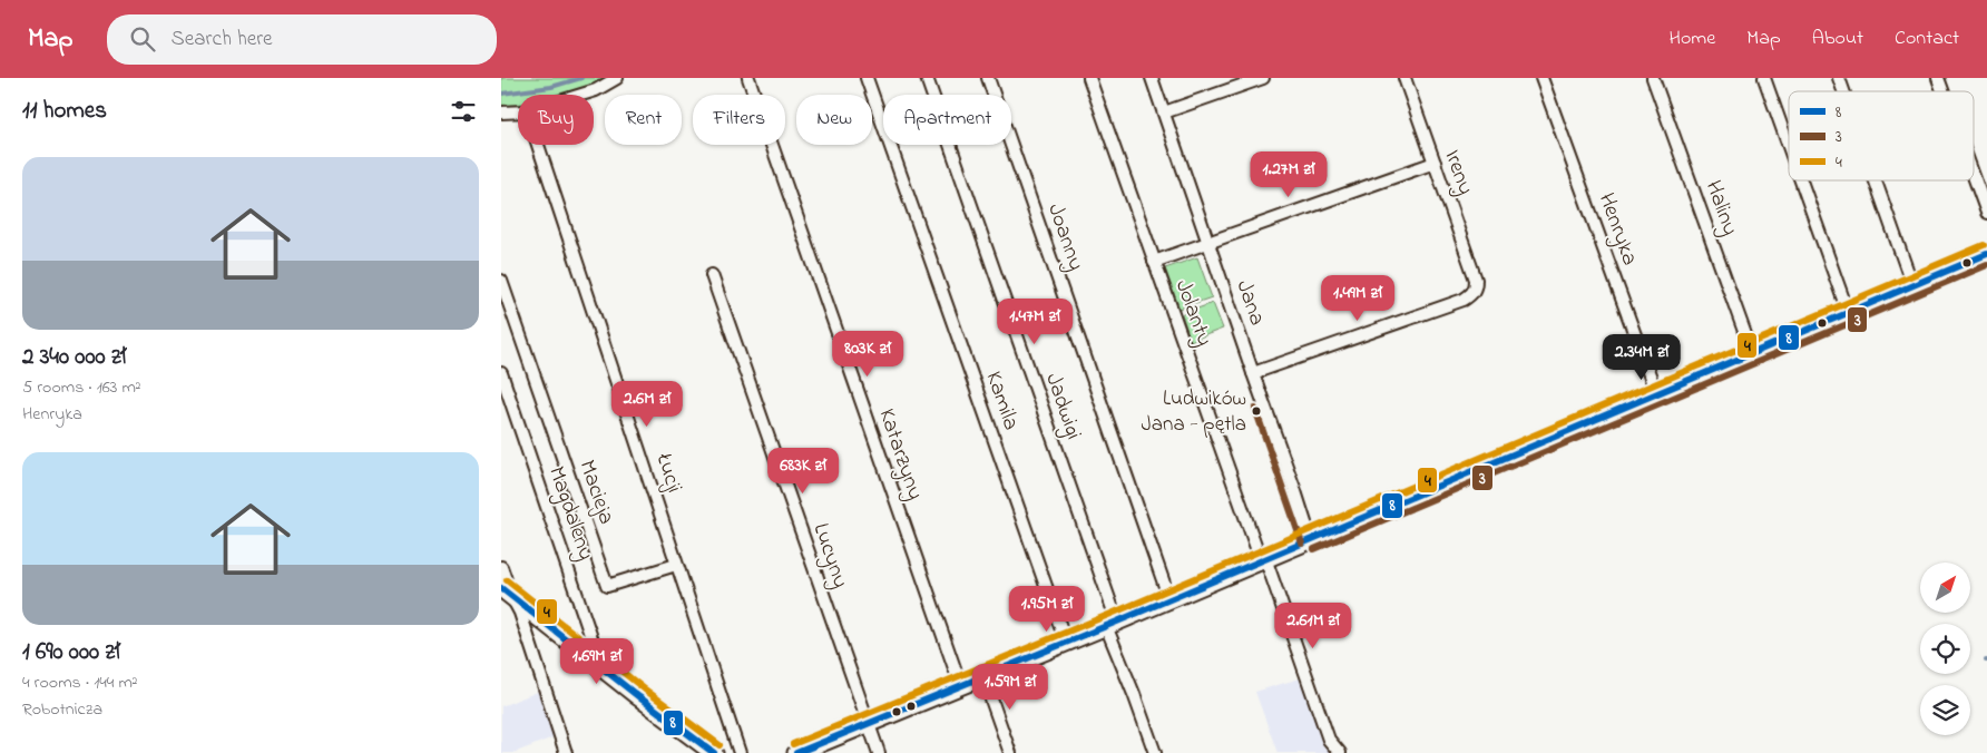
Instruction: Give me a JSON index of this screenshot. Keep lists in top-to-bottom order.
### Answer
{
  "streets": {
    "street": [
      "Ireny",
      "Haliny",
      "Henryka",
      "Joanny",
      "Jana",
      "Jolanty",
      "Kamila",
      "Jadwigi",
      "Katarzyny",
      "Łucji",
      "Macieja",
      "Magdaleny",
      "Lucyny"
    ]
  },
  "crossings": [
    ["Ireny", "Jana"],
    ["Łucji", "Macieja"]
  ],
  "places": ["Ludwików Jana - pętla"],
  "lines": ["transit line 4", "transit line 8", "transit line 3"],
  "legend": ["8", "3", "4"],
  "north": "top right",
  "page": {
    "header": "Map",
    "search": "Search here",
    "nav": [
      "Home",
      "Map",
      "About",
      "Contact"
    ],
    "heading": "11 homes",
    "chip": [
      "Buy",
      "Rent",
      "Filters",
      "New",
      "Apartment"
    ],
    "list": [
      {
        "name": "2 340 000 zł",
        "note": "5 rooms · 163 m² · Henryka"
      },
      {
        "name": "1 690 000 zł",
        "note": "4 rooms · 144 m² · Robotnicza"
      }
    ],
    "price": [
      "1.27M zł",
      "1.49M zł",
      "1.47M zł",
      "803K zł",
      "2.34M zł",
      "2.6M zł",
      "683K zł",
      "1.95M zł",
      "2.61M zł",
      "1.69M zł",
      "1.59M zł"
    ]
  }
}
